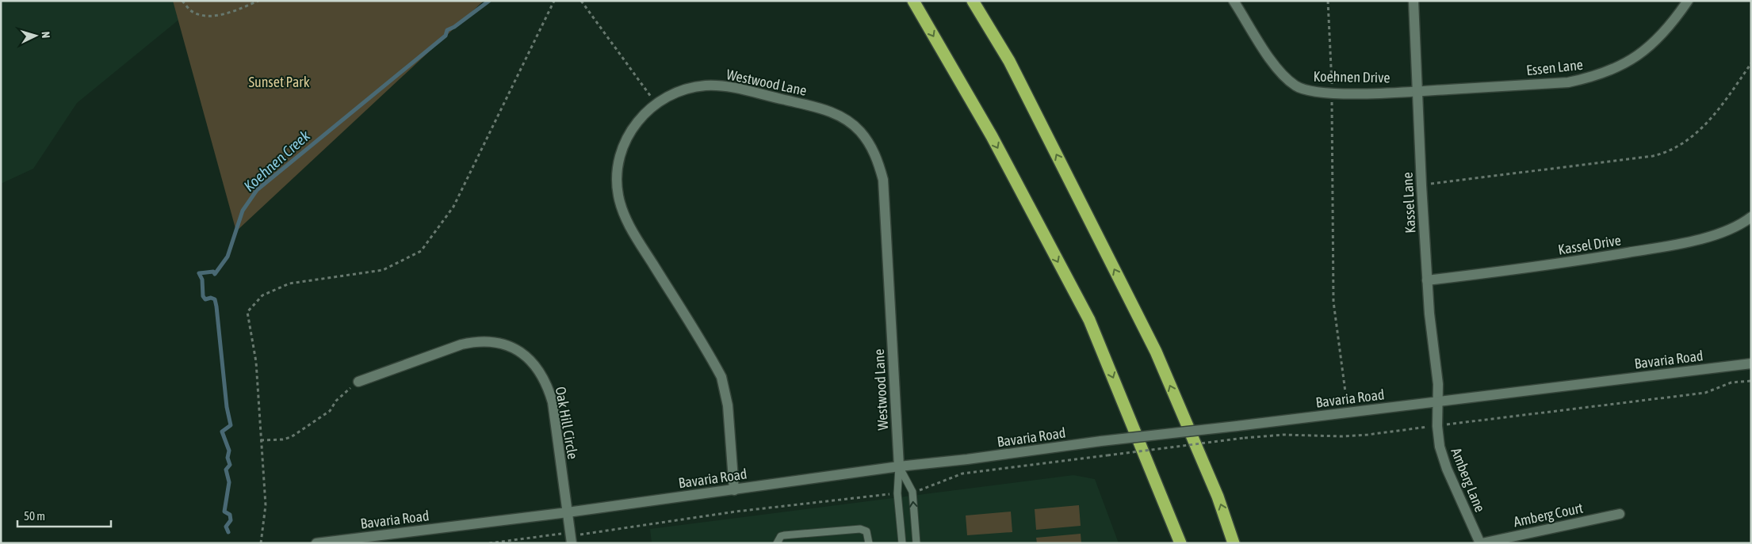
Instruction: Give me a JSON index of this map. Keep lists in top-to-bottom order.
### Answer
{
  "streets": {
    "street": [
      "Essen Lane",
      "Koehnen Drive",
      "Westwood Lane",
      "Kassel Lane",
      "Kassel Drive",
      "Bavaria Road",
      "Oak Hill Circle",
      "Amberg Lane",
      "Amberg Court"
    ]
  },
  "crossings": [
    ["Essen Lane", "Koehnen Drive"],
    ["Essen Lane", "Kassel Lane"],
    ["Koehnen Drive", "Kassel Lane"],
    ["Westwood Lane", "Bavaria Road"],
    ["Kassel Lane", "Kassel Drive"],
    ["Kassel Lane", "Bavaria Road"],
    ["Kassel Lane", "Amberg Lane"],
    ["Bavaria Road", "Oak Hill Circle"],
    ["Bavaria Road", "Amberg Lane"],
    ["Amberg Lane", "Amberg Court"]
  ],
  "water": ["Koehnen Creek"],
  "parks": ["Sunset Park"],
  "scale_bar": "50 m",
  "north": "right"
}
